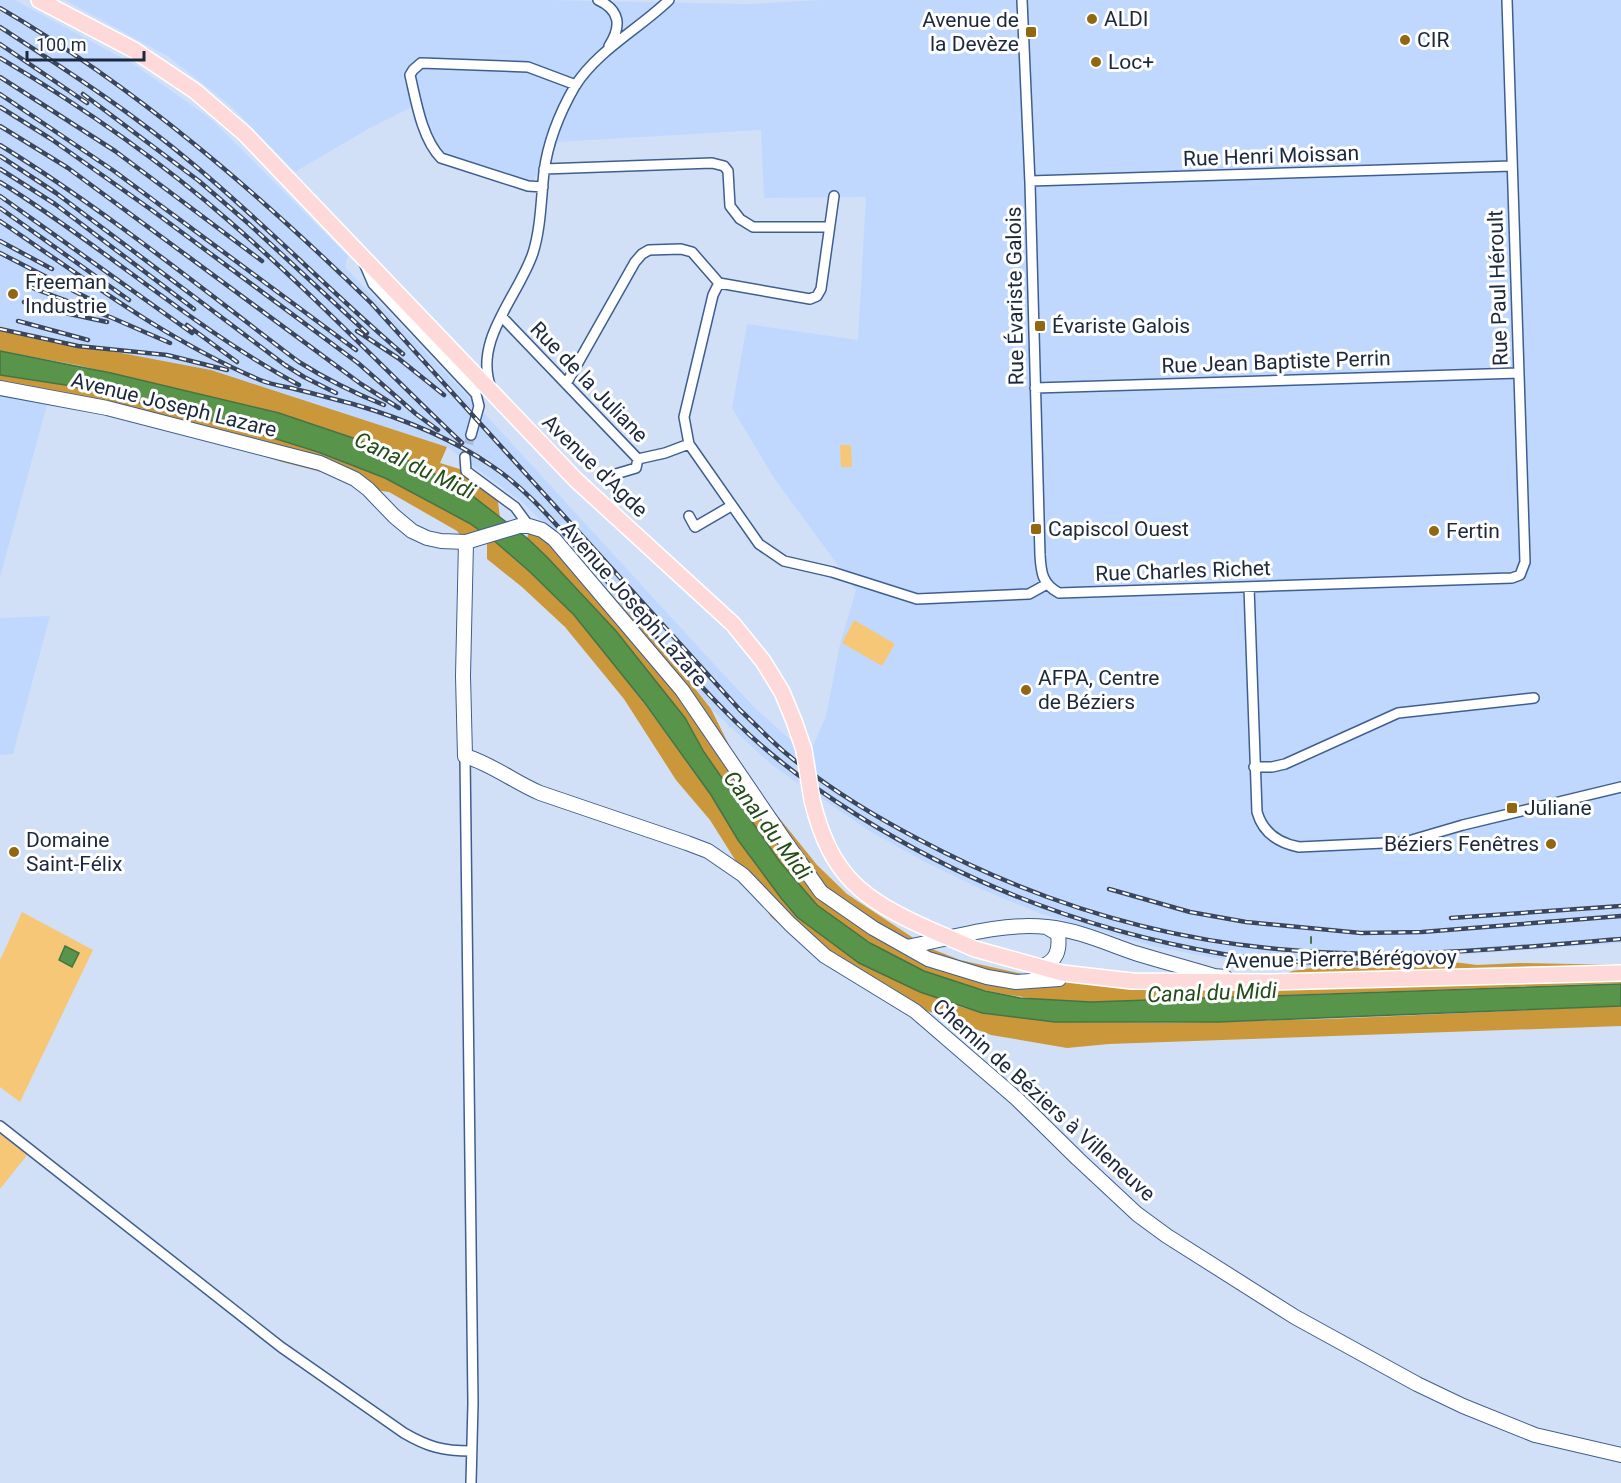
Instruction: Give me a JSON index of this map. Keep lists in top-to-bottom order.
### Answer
{
  "streets": {
    "main road": [
      "Avenue Joseph Lazare",
      "Avenue d'Agde",
      "Avenue Pierre Bérégovoy",
      "Chemin de Béziers à Villeneuve"
    ],
    "street": [
      "Rue Henri Moissan",
      "Rue Paul Héroult",
      "Rue Évariste Galois",
      "Rue Jean Baptiste Perrin",
      "Rue de la Juliane",
      "Rue Charles Richet"
    ]
  },
  "crossings": [
    ["Rue Henri Moissan", "Rue Paul Héroult"],
    ["Rue Henri Moissan", "Rue Évariste Galois"],
    ["Rue Paul Héroult", "Rue Jean Baptiste Perrin"],
    ["Rue Paul Héroult", "Rue Charles Richet"],
    ["Rue Évariste Galois", "Rue Jean Baptiste Perrin"],
    ["Rue Évariste Galois", "Rue Charles Richet"],
    ["Avenue Joseph Lazare", "Avenue d'Agde"],
    ["Avenue Joseph Lazare", "Avenue Pierre Bérégovoy"],
    ["Avenue d'Agde", "Avenue Pierre Bérégovoy"]
  ],
  "water": ["Canal du Midi"],
  "places": {
    "other": [
      "ALDI",
      "CIR",
      "Loc+",
      "Freeman Industrie",
      "Fertin",
      "AFPA, Centre de Béziers",
      "Béziers Fenêtres",
      "Domaine Saint-Félix"
    ],
    "transit": [
      "Avenue de la Devèze",
      "Évariste Galois",
      "Capiscol Ouest",
      "Juliane"
    ]
  },
  "scale_bar": "100 m"
}
